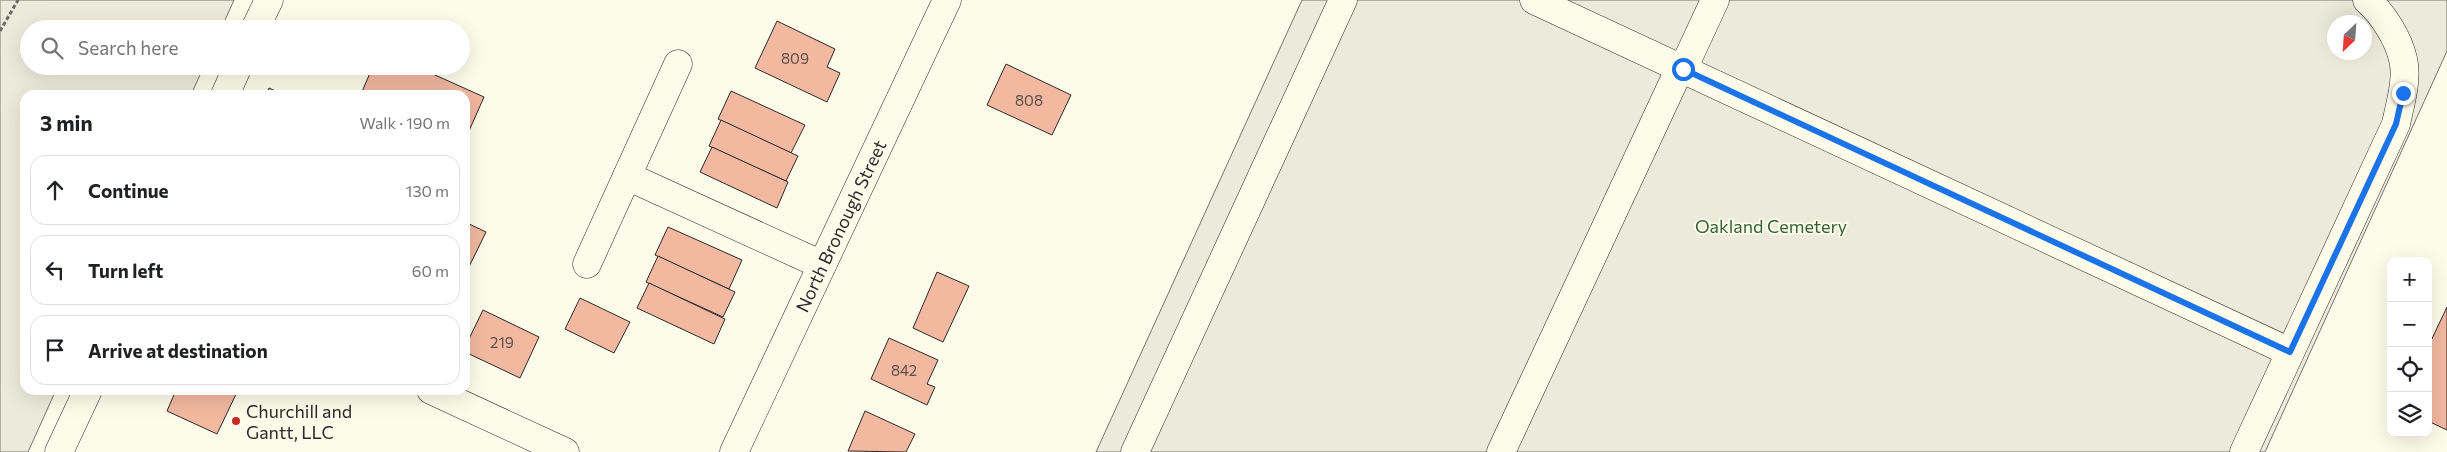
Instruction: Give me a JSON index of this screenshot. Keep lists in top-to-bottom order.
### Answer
{
  "streets": {
    "main road": ["North Bronough Street"]
  },
  "parks": ["Oakland Cemetery"],
  "places": ["Churchill and Gantt, LLC"],
  "house_numbers": [
    "809",
    "808",
    "219",
    "842"
  ],
  "north": "bottom left",
  "page": {
    "search": "Search here",
    "heading": ["3 min", "Walk · 190 m"],
    "list": [
      ["Continue", "130 m"],
      ["Turn left", "60 m"],
      "Arrive at destination"
    ],
    "map_buttons": ["+", "−"]
  }
}
